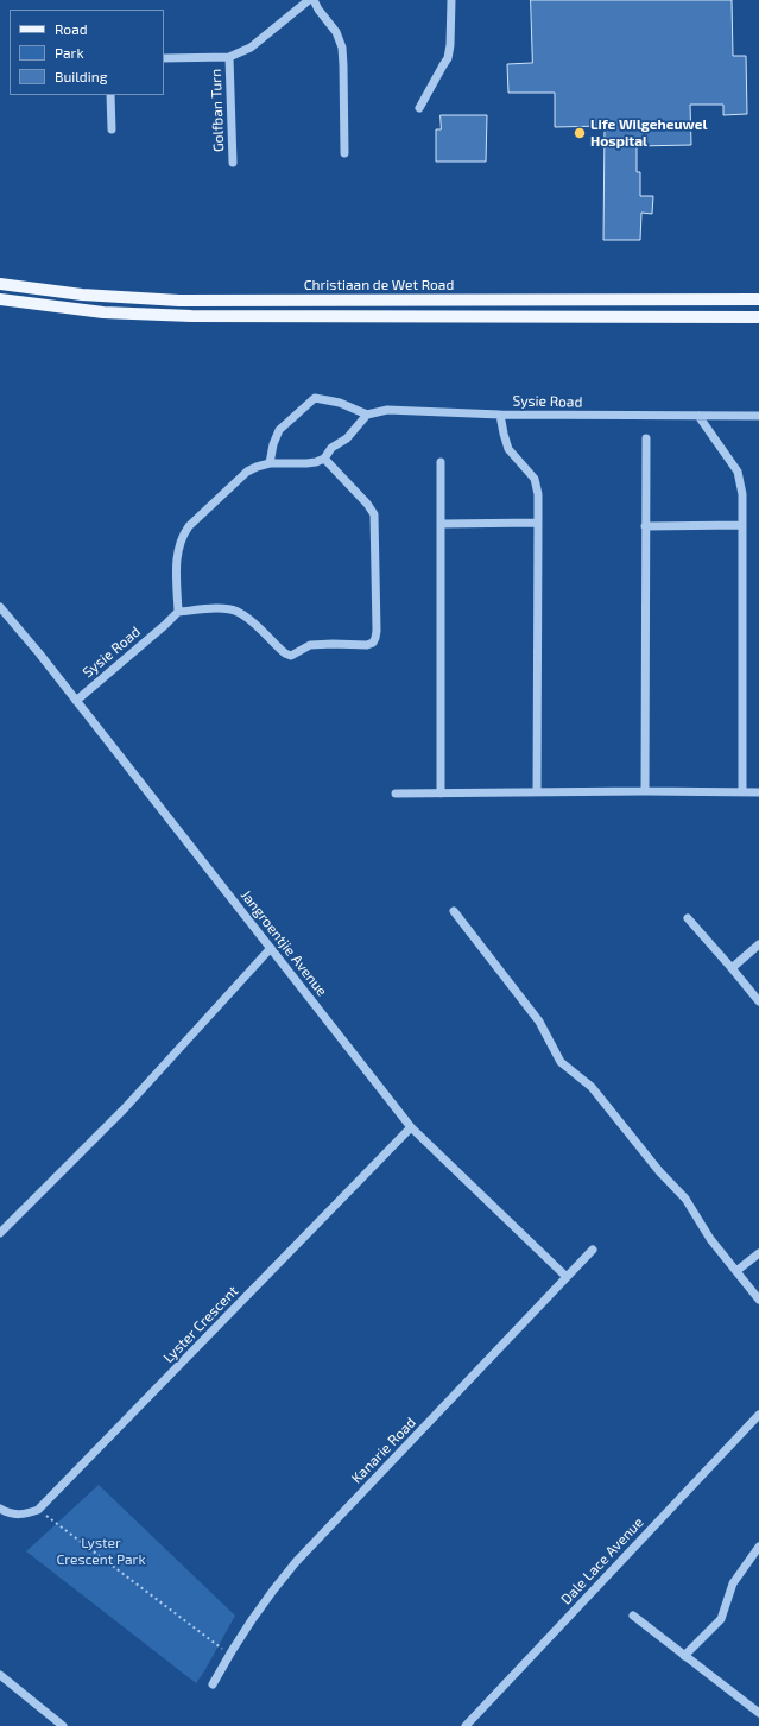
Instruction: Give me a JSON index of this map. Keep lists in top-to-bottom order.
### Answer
{
  "streets": {
    "main road": ["Christiaan de Wet Road"],
    "street": [
      "Golfban Turn",
      "Sysie Road",
      "Jangroentjie Avenue",
      "Lyster Crescent",
      "Kanarie Road",
      "Dale Lace Avenue"
    ]
  },
  "crossings": [
    ["Sysie Road", "Jangroentjie Avenue"],
    ["Jangroentjie Avenue", "Lyster Crescent"],
    ["Jangroentjie Avenue", "Kanarie Road"]
  ],
  "parks": ["Lyster Crescent Park"],
  "places": ["Life Wilgeheuwel Hospital"],
  "legend": ["Road", "Park", "Building"]
}
